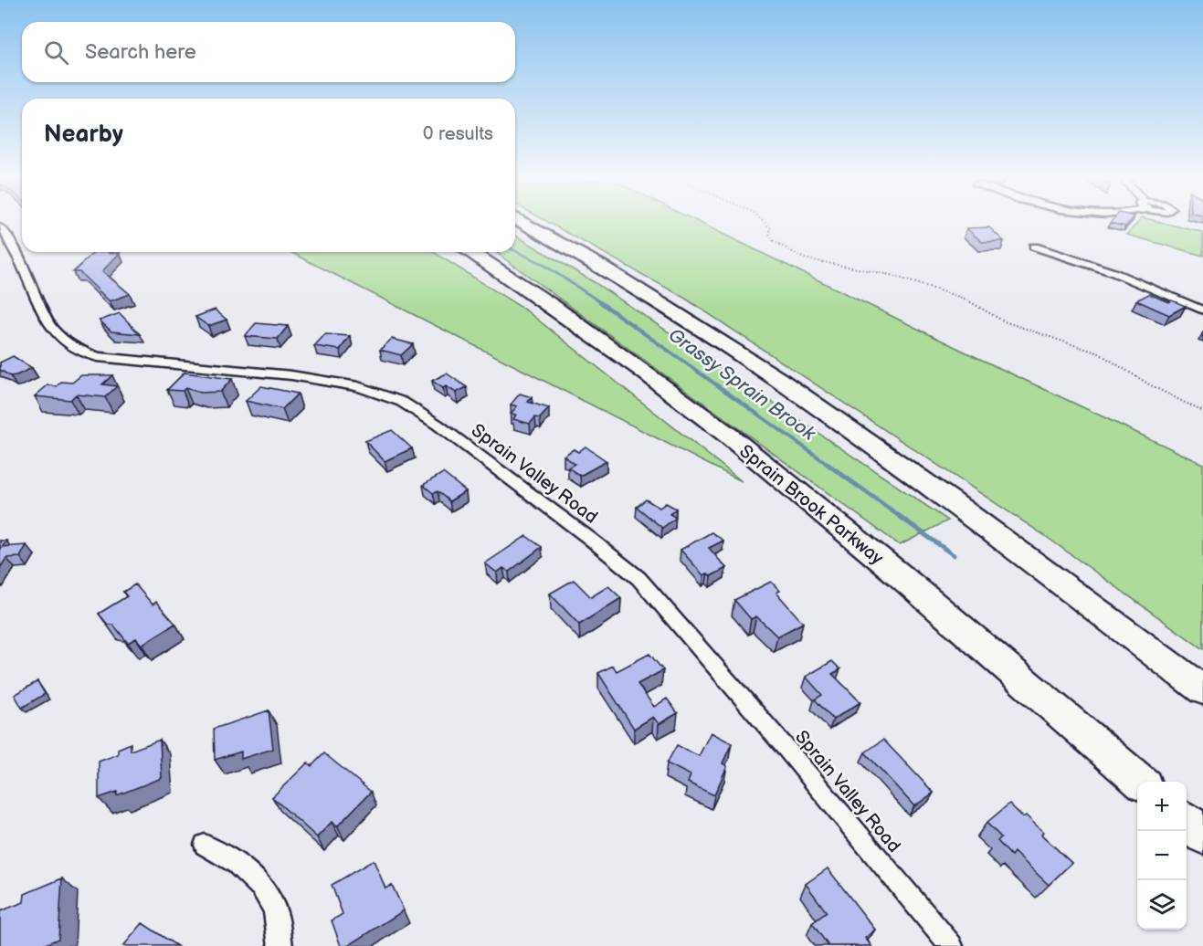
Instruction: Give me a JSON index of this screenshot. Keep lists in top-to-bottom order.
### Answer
{
  "streets": {
    "highway": ["Sprain Brook Parkway"],
    "street": ["Sprain Valley Road"]
  },
  "water": ["Grassy Sprain Brook"],
  "page": {
    "search": "Search here",
    "heading": ["Nearby", "0 results"],
    "map_buttons": ["+", "−"]
  }
}
